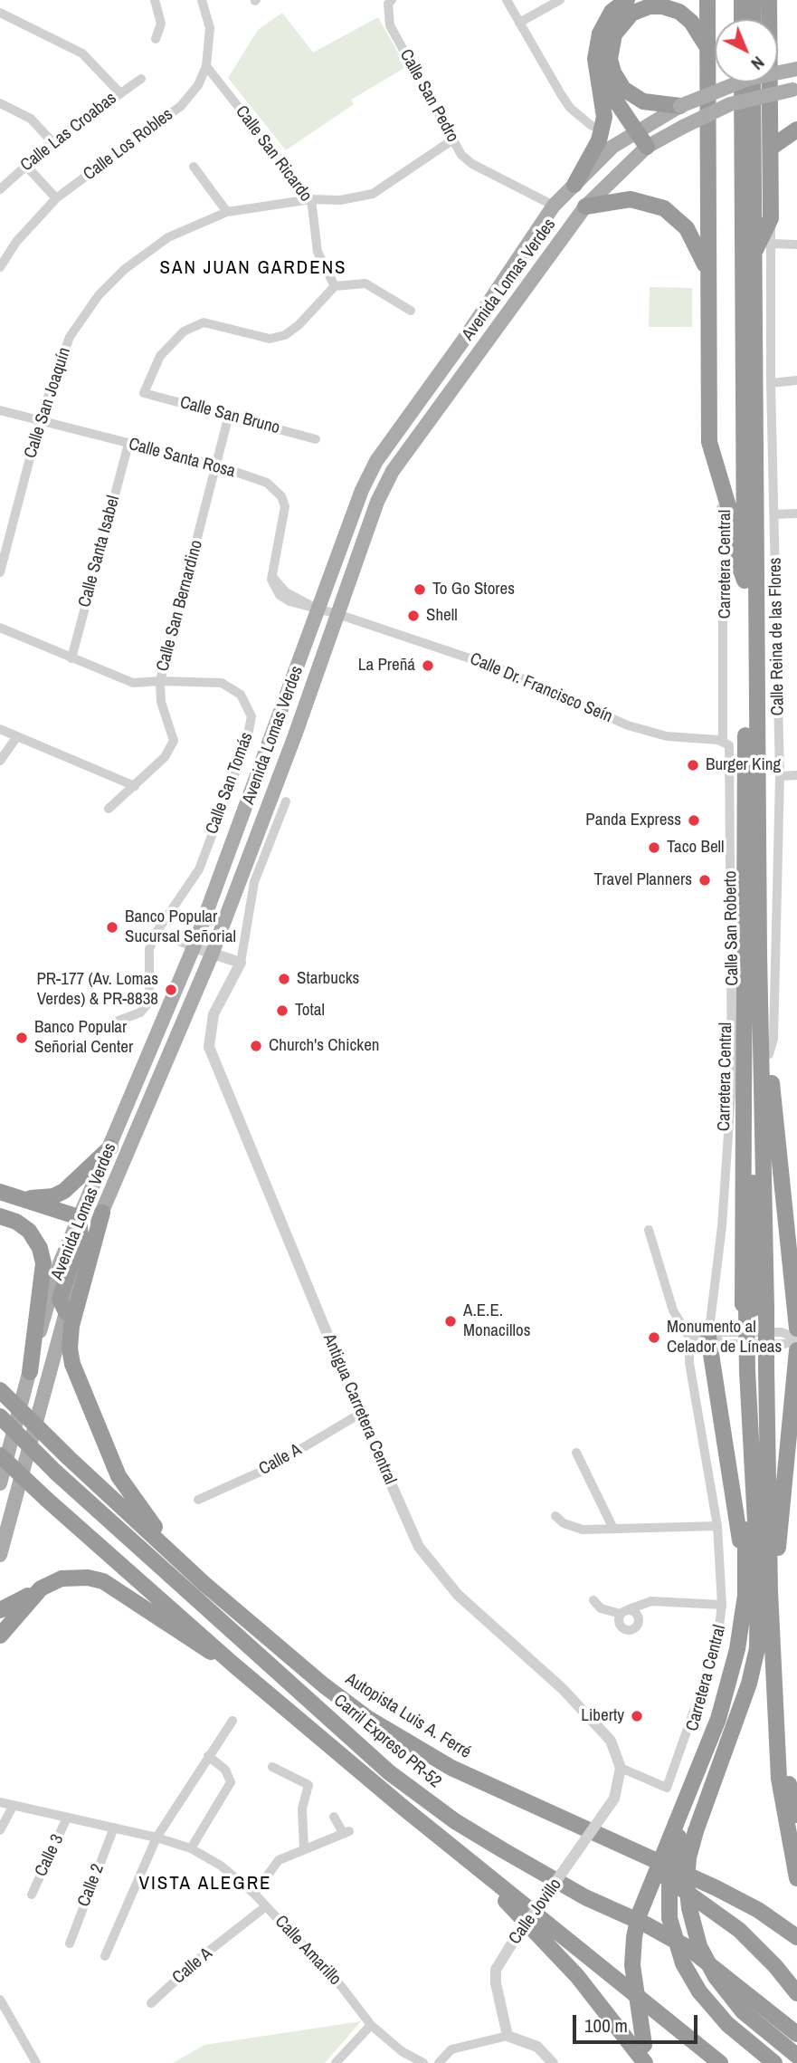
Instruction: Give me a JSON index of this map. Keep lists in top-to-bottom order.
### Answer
{
  "streets": {
    "highway": ["Carretera Central", "Autopista Luis A. Ferré", "Carril Expreso PR-52"],
    "main road": ["Avenida Lomas Verdes"],
    "street": [
      "Calle San Pedro",
      "Calle Las Croabas",
      "Calle Los Robles",
      "Calle San Ricardo",
      "Calle San Joaquín",
      "Calle San Bruno",
      "Calle Santa Rosa",
      "Calle Santa Isabel",
      "Calle San Bernardino",
      "Calle Reina de las Flores",
      "Calle Dr. Francisco Seín",
      "Calle San Tomás",
      "Calle San Roberto",
      "Antigua Carretera Central",
      "Calle A",
      "Calle 3",
      "Calle 2",
      "Calle Jovillo",
      "Calle Amarillo"
    ]
  },
  "crossings": [
    ["Calle San Pedro", "Avenida Lomas Verdes"],
    ["Calle San Pedro", "Calle San Joaquín"],
    ["Calle Los Robles", "Calle San Ricardo"],
    ["Calle San Ricardo", "Calle San Joaquín"],
    ["Calle San Ricardo", "Calle San Bruno"],
    ["Avenida Lomas Verdes", "Calle Santa Rosa"],
    ["Avenida Lomas Verdes", "Calle Dr. Francisco Seín"],
    ["Calle San Joaquín", "Calle Santa Rosa"],
    ["Calle San Bruno", "Calle San Bernardino"],
    ["Calle Santa Rosa", "Calle Santa Isabel"],
    ["Calle Santa Rosa", "Calle San Bernardino"],
    ["Calle Santa Rosa", "Calle Dr. Francisco Seín"],
    ["Calle Santa Isabel", "Calle San Tomás"],
    ["Calle San Bernardino", "Calle San Tomás"],
    ["Calle Dr. Francisco Seín", "Calle San Roberto"],
    ["Antigua Carretera Central", "Calle A"],
    ["Antigua Carretera Central", "Calle Jovillo"],
    ["Calle A", "Calle Amarillo"],
    ["Calle 3", "Calle Amarillo"],
    ["Calle 2", "Calle Amarillo"]
  ],
  "districts": ["SAN JUAN GARDENS", "VISTA ALEGRE"],
  "places": [
    "To Go Stores",
    "Shell",
    "La Preñá",
    "Burger King",
    "Panda Express",
    "Taco Bell",
    "Travel Planners",
    "Banco Popular Sucursal Señorial",
    "Starbucks",
    "PR-177 (Av. Lomas Verdes) & PR-8838",
    "Total",
    "Banco Popular Señorial Center",
    "Church's Chicken",
    "A.E.E. Monacillos",
    "Monumento al Celador de Líneas",
    "Liberty"
  ],
  "scale_bar": "100 m",
  "north": "bottom right"
}
